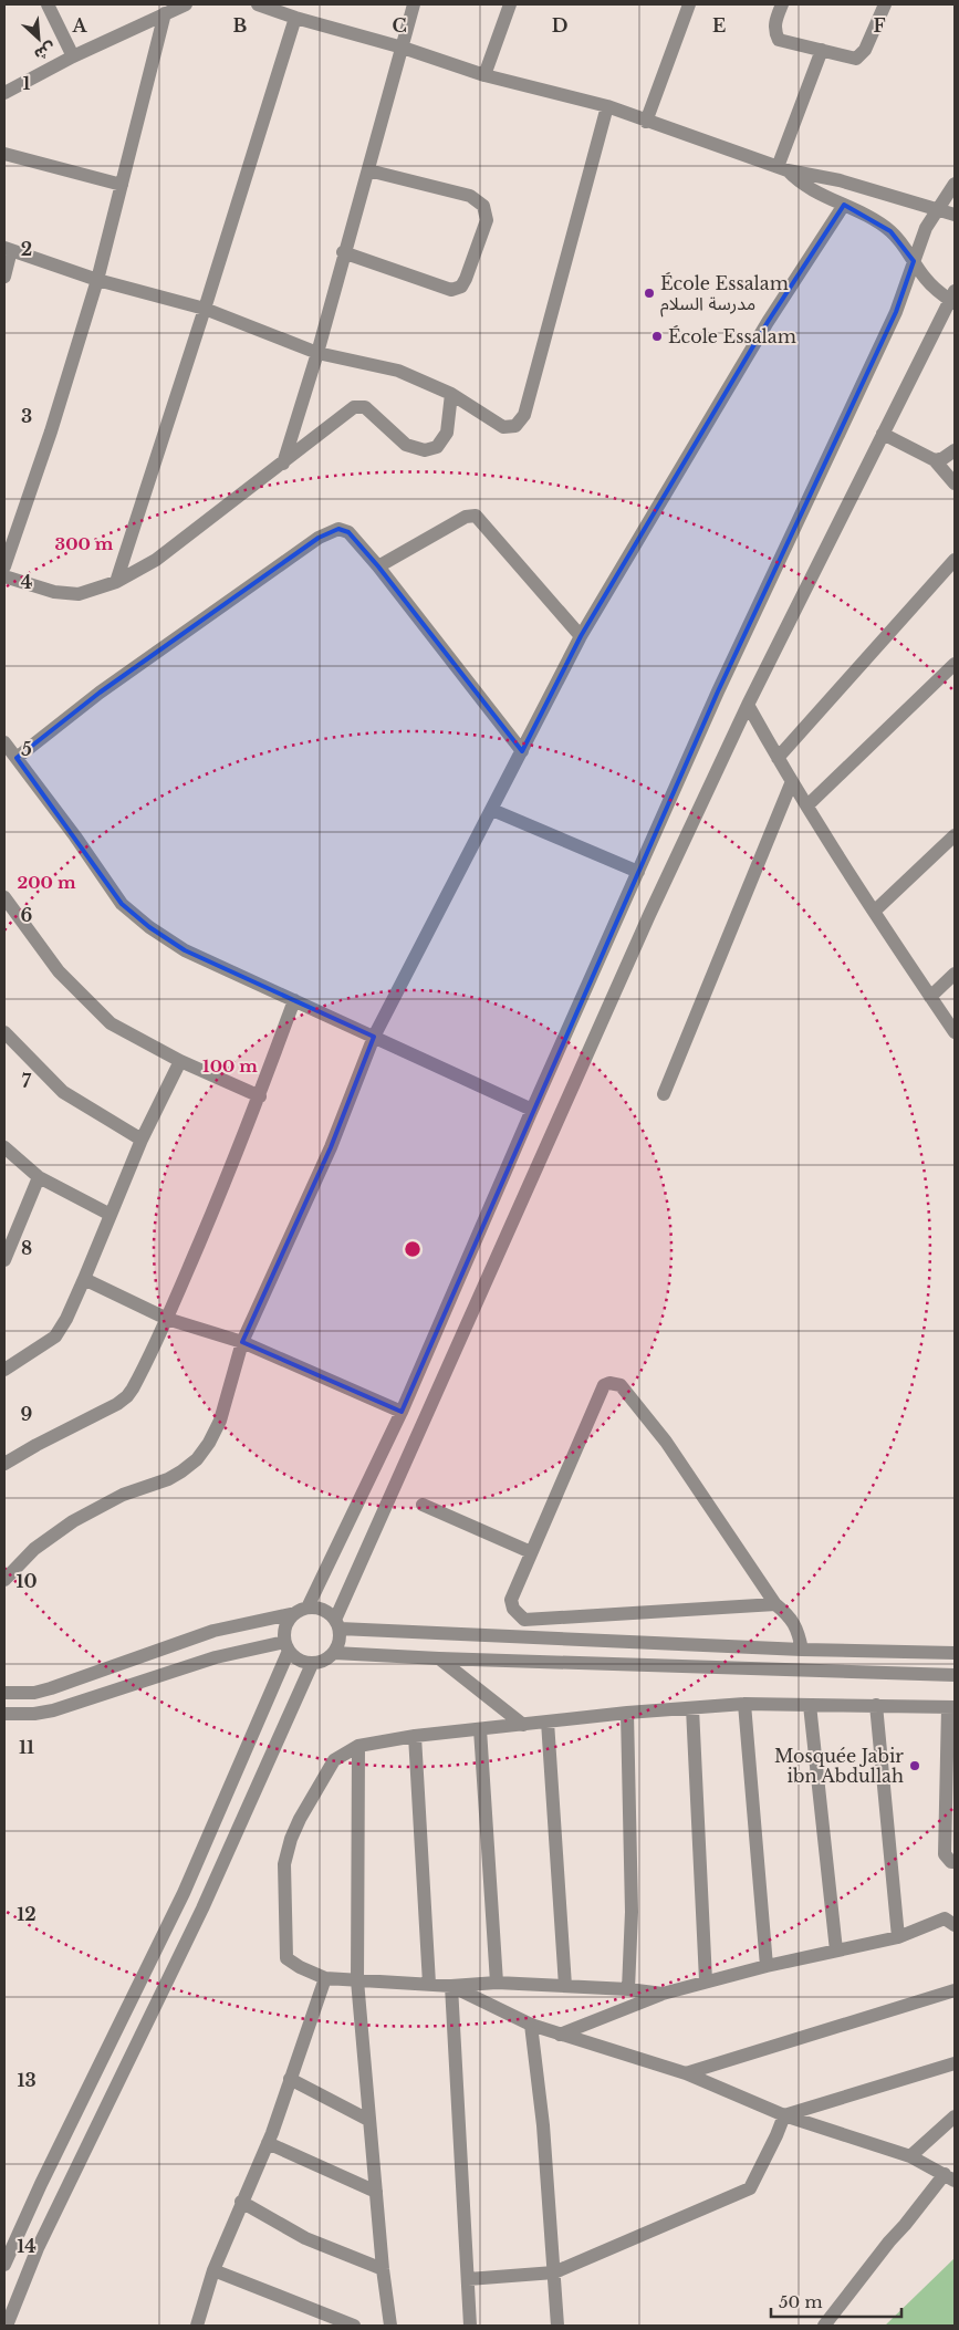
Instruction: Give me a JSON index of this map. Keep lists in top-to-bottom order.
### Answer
{
  "places": ["École Essalam مدرسة السلام", "École Essalam", "Mosquée Jabir ibn Abdullah"],
  "scale_bar": "50 m",
  "north": "bottom right",
  "grid": {
    "columns": [
      "A",
      "B",
      "C",
      "D",
      "E",
      "F"
    ],
    "rows": [
      "1",
      "2",
      "3",
      "4",
      "5",
      "6",
      "7",
      "8",
      "9",
      "10",
      "11",
      "12",
      "13",
      "14"
    ]
  },
  "rings": ["300 m", "200 m", "100 m"]
}
